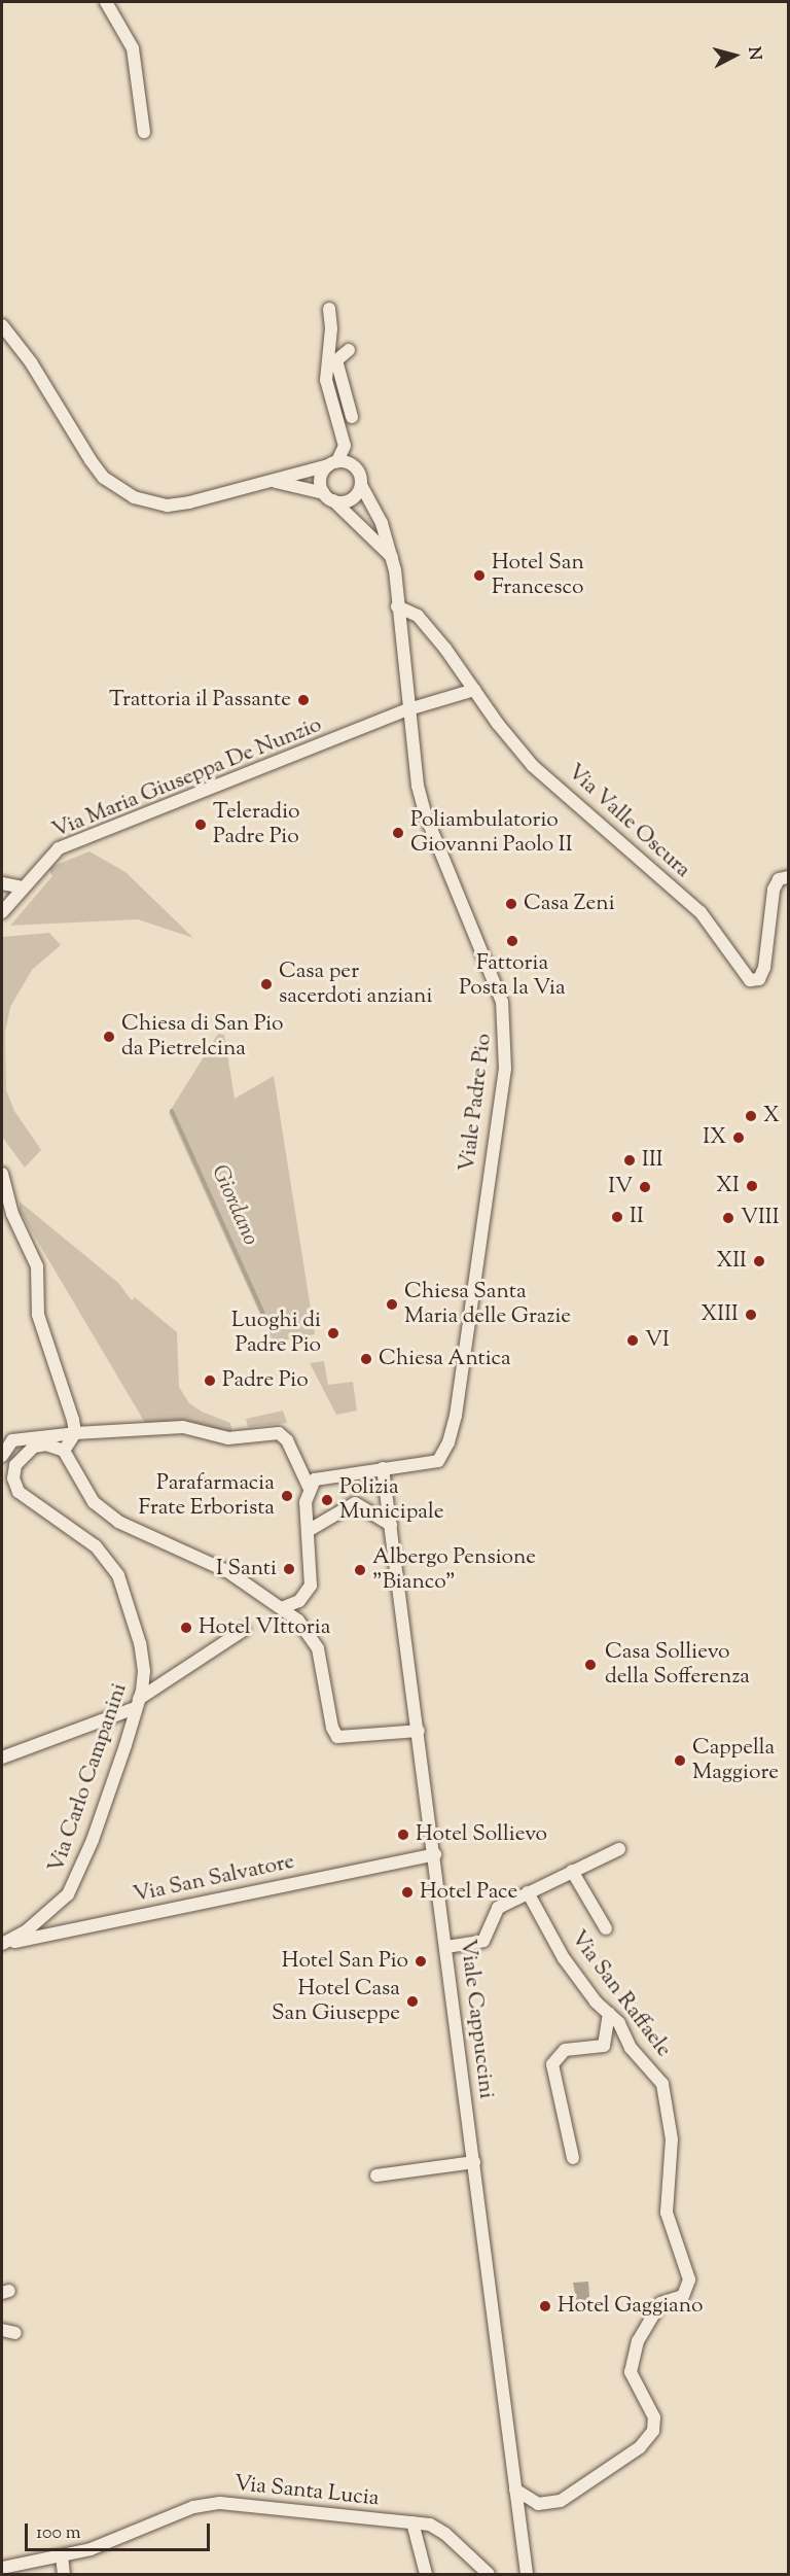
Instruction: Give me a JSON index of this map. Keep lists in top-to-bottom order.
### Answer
{
  "streets": {
    "street": [
      "Via Maria Giuseppa De Nunzio",
      "Via Valle Oscura",
      "Viale Padre Pio",
      "Via Carlo Campanini",
      "Via San Salvatore",
      "Via San Raffaele",
      "Viale Cappuccini",
      "Via Santa Lucia"
    ]
  },
  "crossings": [
    ["Via Maria Giuseppa De Nunzio", "Via Valle Oscura"],
    ["Via Maria Giuseppa De Nunzio", "Viale Padre Pio"],
    ["Via Valle Oscura", "Viale Padre Pio"],
    ["Viale Padre Pio", "Viale Cappuccini"],
    ["Via Carlo Campanini", "Via San Salvatore"],
    ["Via San Salvatore", "Viale Cappuccini"],
    ["Via San Raffaele", "Viale Cappuccini"]
  ],
  "water": ["Giordano"],
  "places": [
    "Hotel San Francesco",
    "Trattoria il Passante",
    "Teleradio Padre Pio",
    "Poliambulatorio Giovanni Paolo II",
    "Casa Zeni",
    "Fattoria Posta la Via",
    "Casa per sacerdoti anziani",
    "Chiesa di San Pio da Pietrelcina",
    "X",
    "IX",
    "III",
    "XI",
    "IV",
    "II",
    "VIII",
    "XII",
    "Chiesa Santa Maria delle Grazie",
    "XIII",
    "Luoghi di Padre Pio",
    "VI",
    "Chiesa Antica",
    "Padre Pio",
    "Parafarmacia Frate Erborista",
    "Polizia Municipale",
    "I Santi",
    "Albergo Pensione \"Bianco\"",
    "Hotel VIttoria",
    "Casa Sollievo della Sofferenza",
    "Cappella Maggiore",
    "Hotel Sollievo",
    "Hotel Pace",
    "Hotel San Pio",
    "Hotel Casa San Giuseppe",
    "Hotel Gaggiano"
  ],
  "scale_bar": "100 m",
  "north": "right"
}
